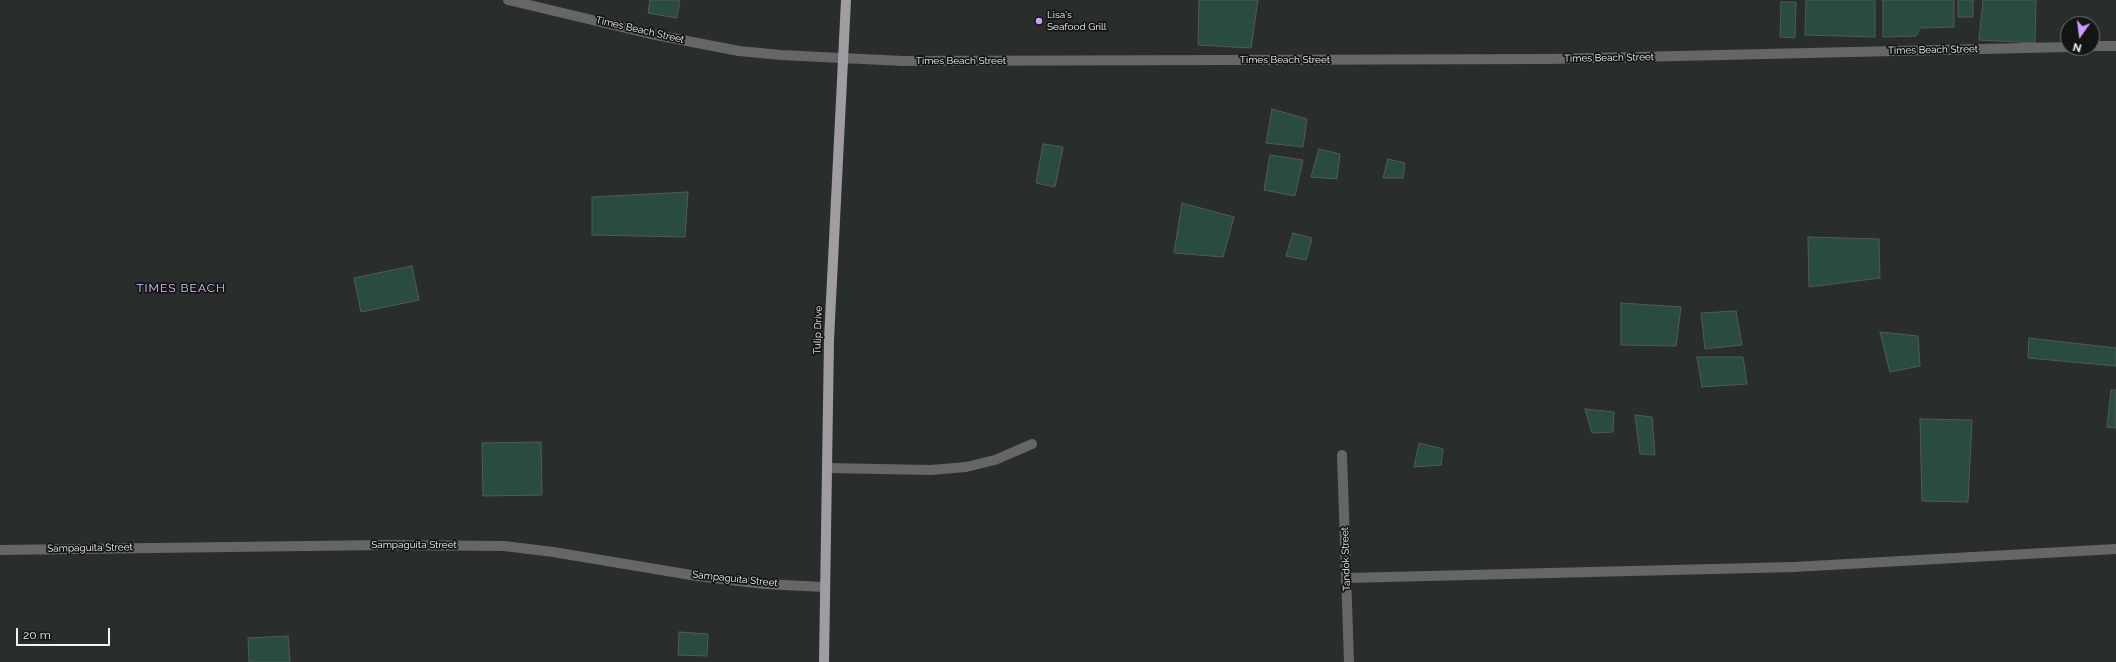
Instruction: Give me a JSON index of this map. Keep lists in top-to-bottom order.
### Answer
{
  "streets": {
    "main road": ["Tulip Drive"],
    "street": ["Times Beach Street", "Sampaguita Street", "Tandok Street"]
  },
  "crossings": [
    ["Times Beach Street", "Tulip Drive"],
    ["Tulip Drive", "Sampaguita Street"]
  ],
  "districts": ["TIMES BEACH"],
  "places": ["Lisa's Seafood Grill"],
  "scale_bar": "20 m",
  "north": "bottom"
}
